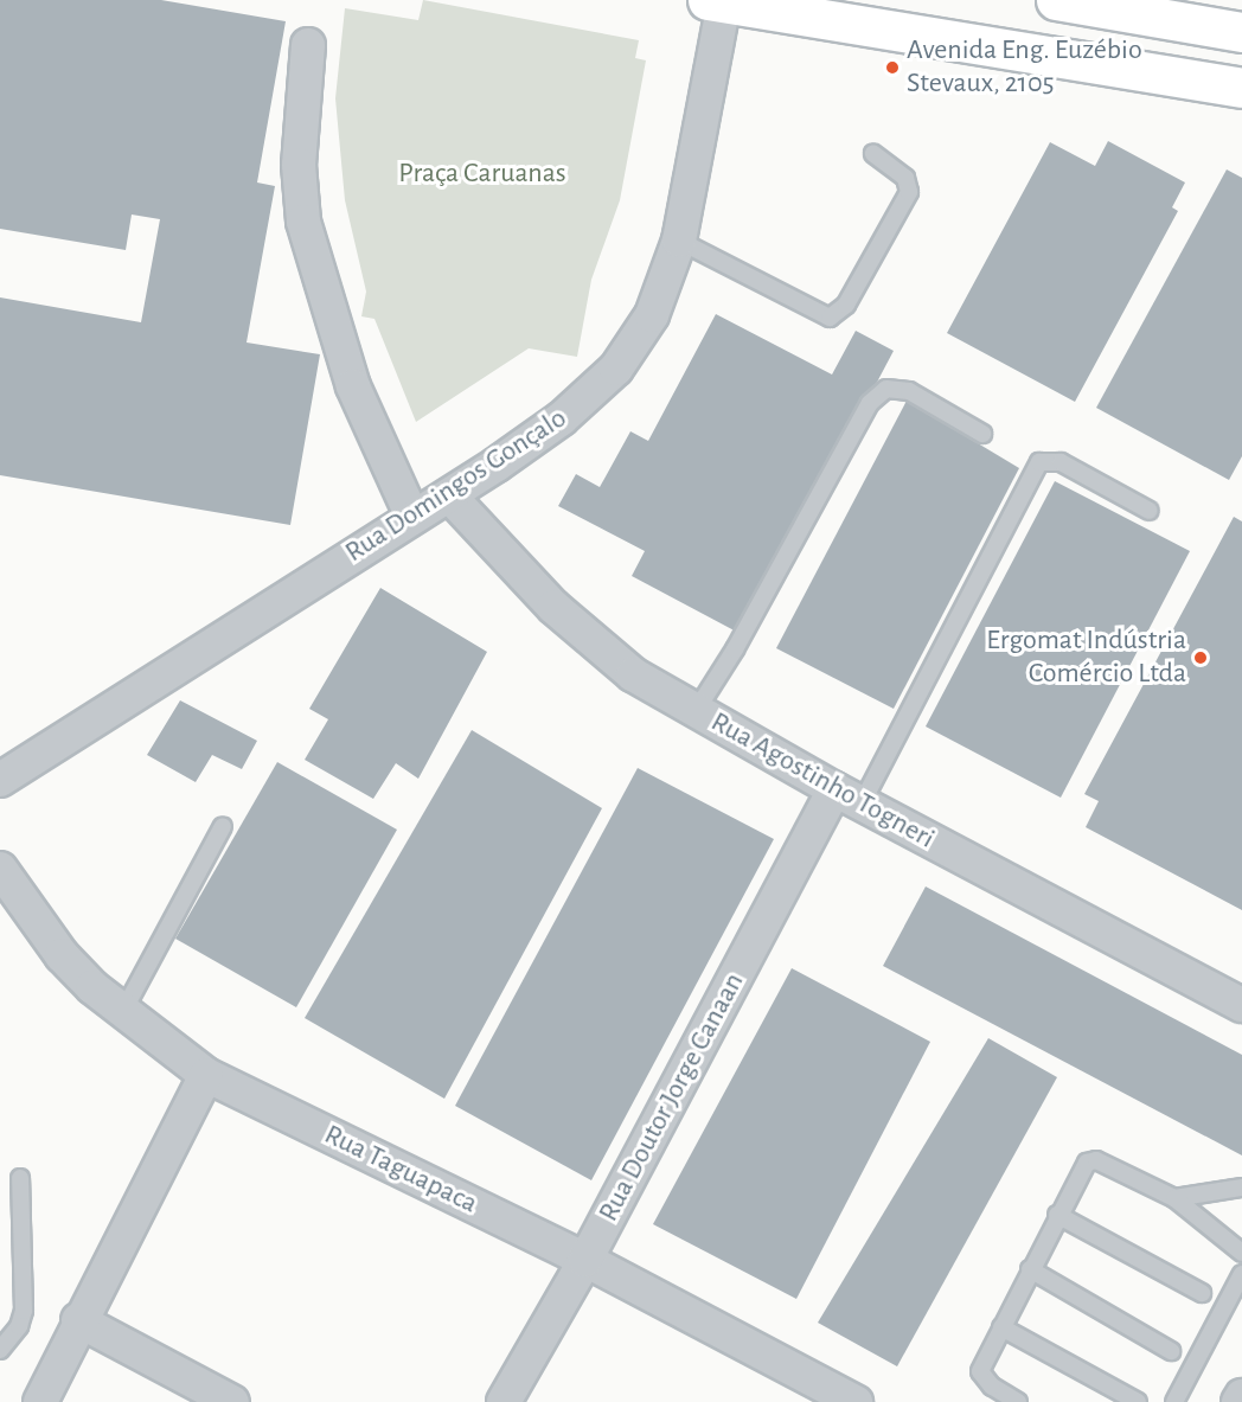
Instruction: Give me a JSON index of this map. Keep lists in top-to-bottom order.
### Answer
{
  "streets": {
    "street": [
      "Rua Domingos Gonçalo",
      "Rua Agostinho Togneri",
      "Rua Doutor Jorge Canaan",
      "Rua Taguapaca"
    ]
  },
  "crossings": [
    ["Rua Domingos Gonçalo", "Rua Agostinho Togneri"],
    ["Rua Agostinho Togneri", "Rua Doutor Jorge Canaan"],
    ["Rua Doutor Jorge Canaan", "Rua Taguapaca"]
  ],
  "parks": ["Praça Caruanas"],
  "places": ["Avenida Eng. Euzébio Stevaux, 2105", "Ergomat Indústria Comércio Ltda"]
}
